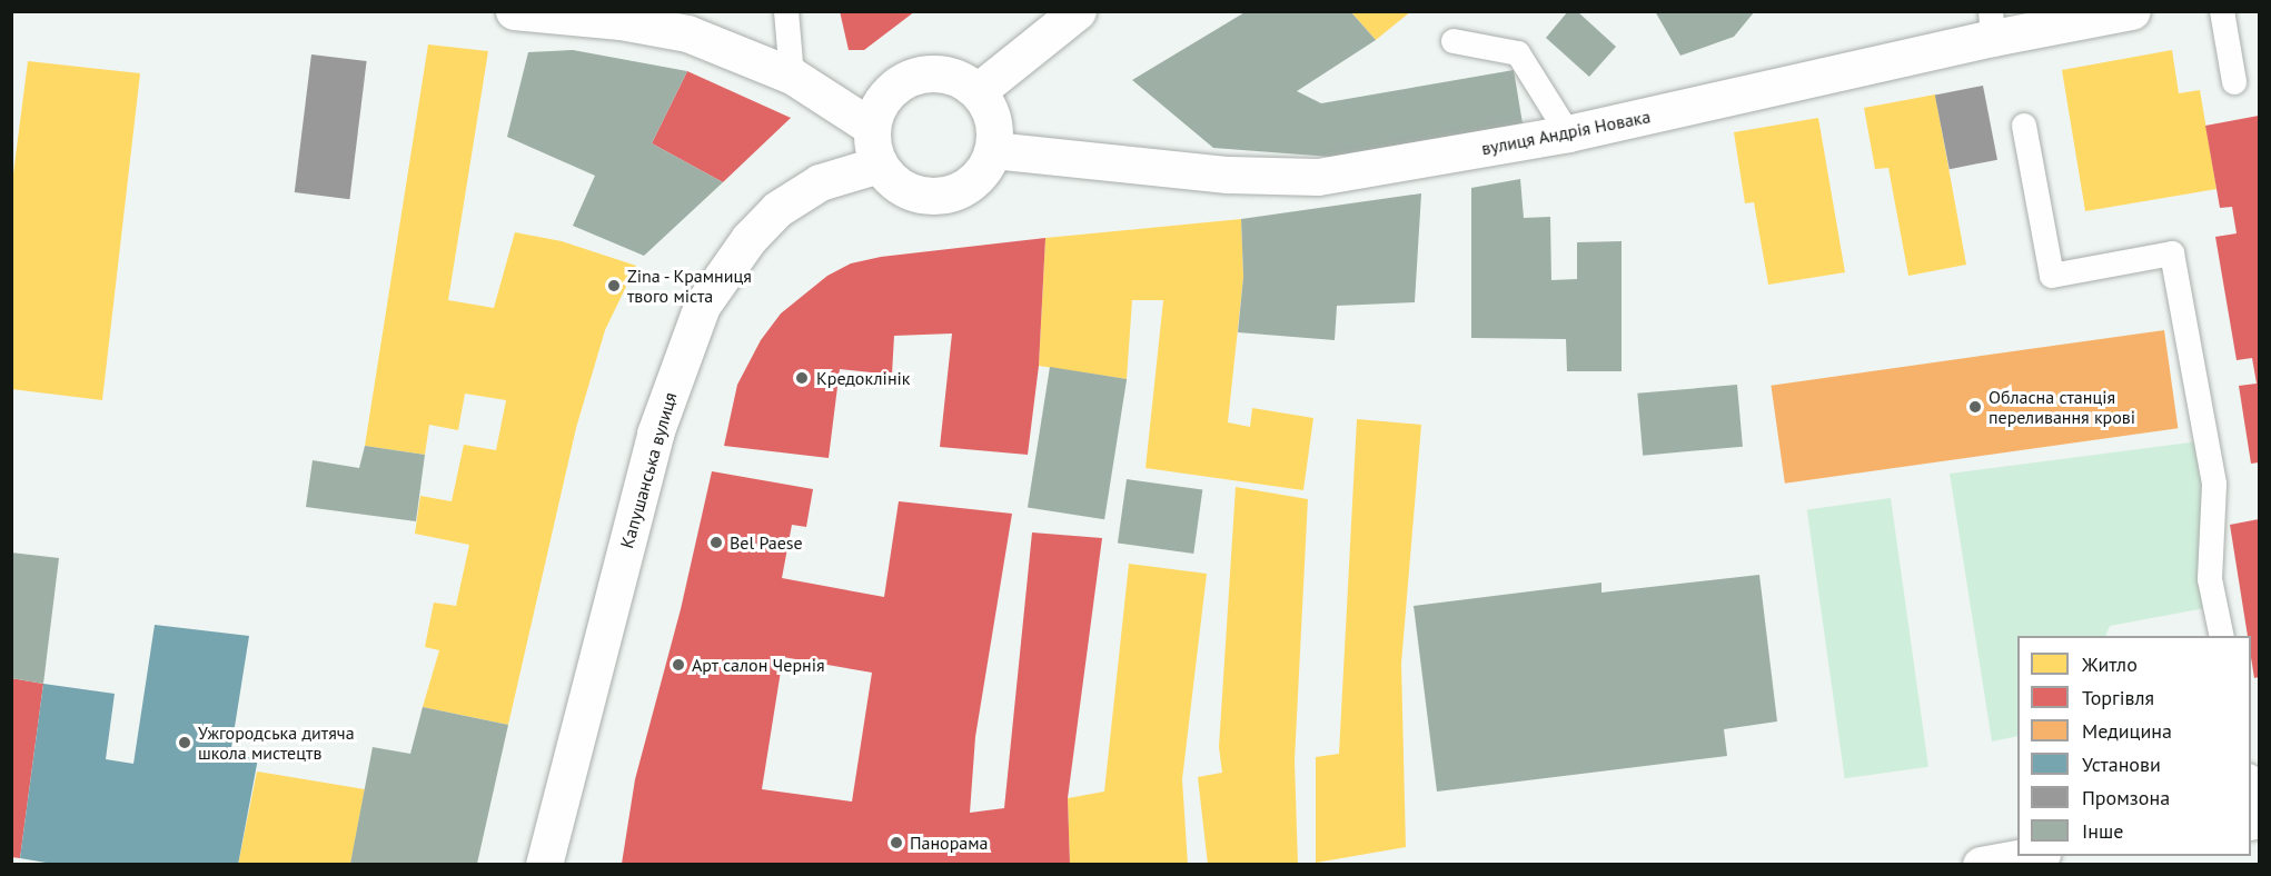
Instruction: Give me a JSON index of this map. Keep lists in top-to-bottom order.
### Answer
{
  "streets": {
    "street": ["вулиця Андрія Новака", "Капушанська вулиця"]
  },
  "crossings": [
    ["вулиця Андрія Новака", "Капушанська вулиця"]
  ],
  "places": [
    "Zina - Крамниця твого міста",
    "Кредоклінік",
    "Обласна станція переливання крові",
    "Bel Paese",
    "Арт салон Чернія",
    "Ужгородська дитяча школа мистецтв",
    "Панорама"
  ],
  "legend": [
    "Житло",
    "Торгівля",
    "Медицина",
    "Установи",
    "Промзона",
    "Інше"
  ]
}
